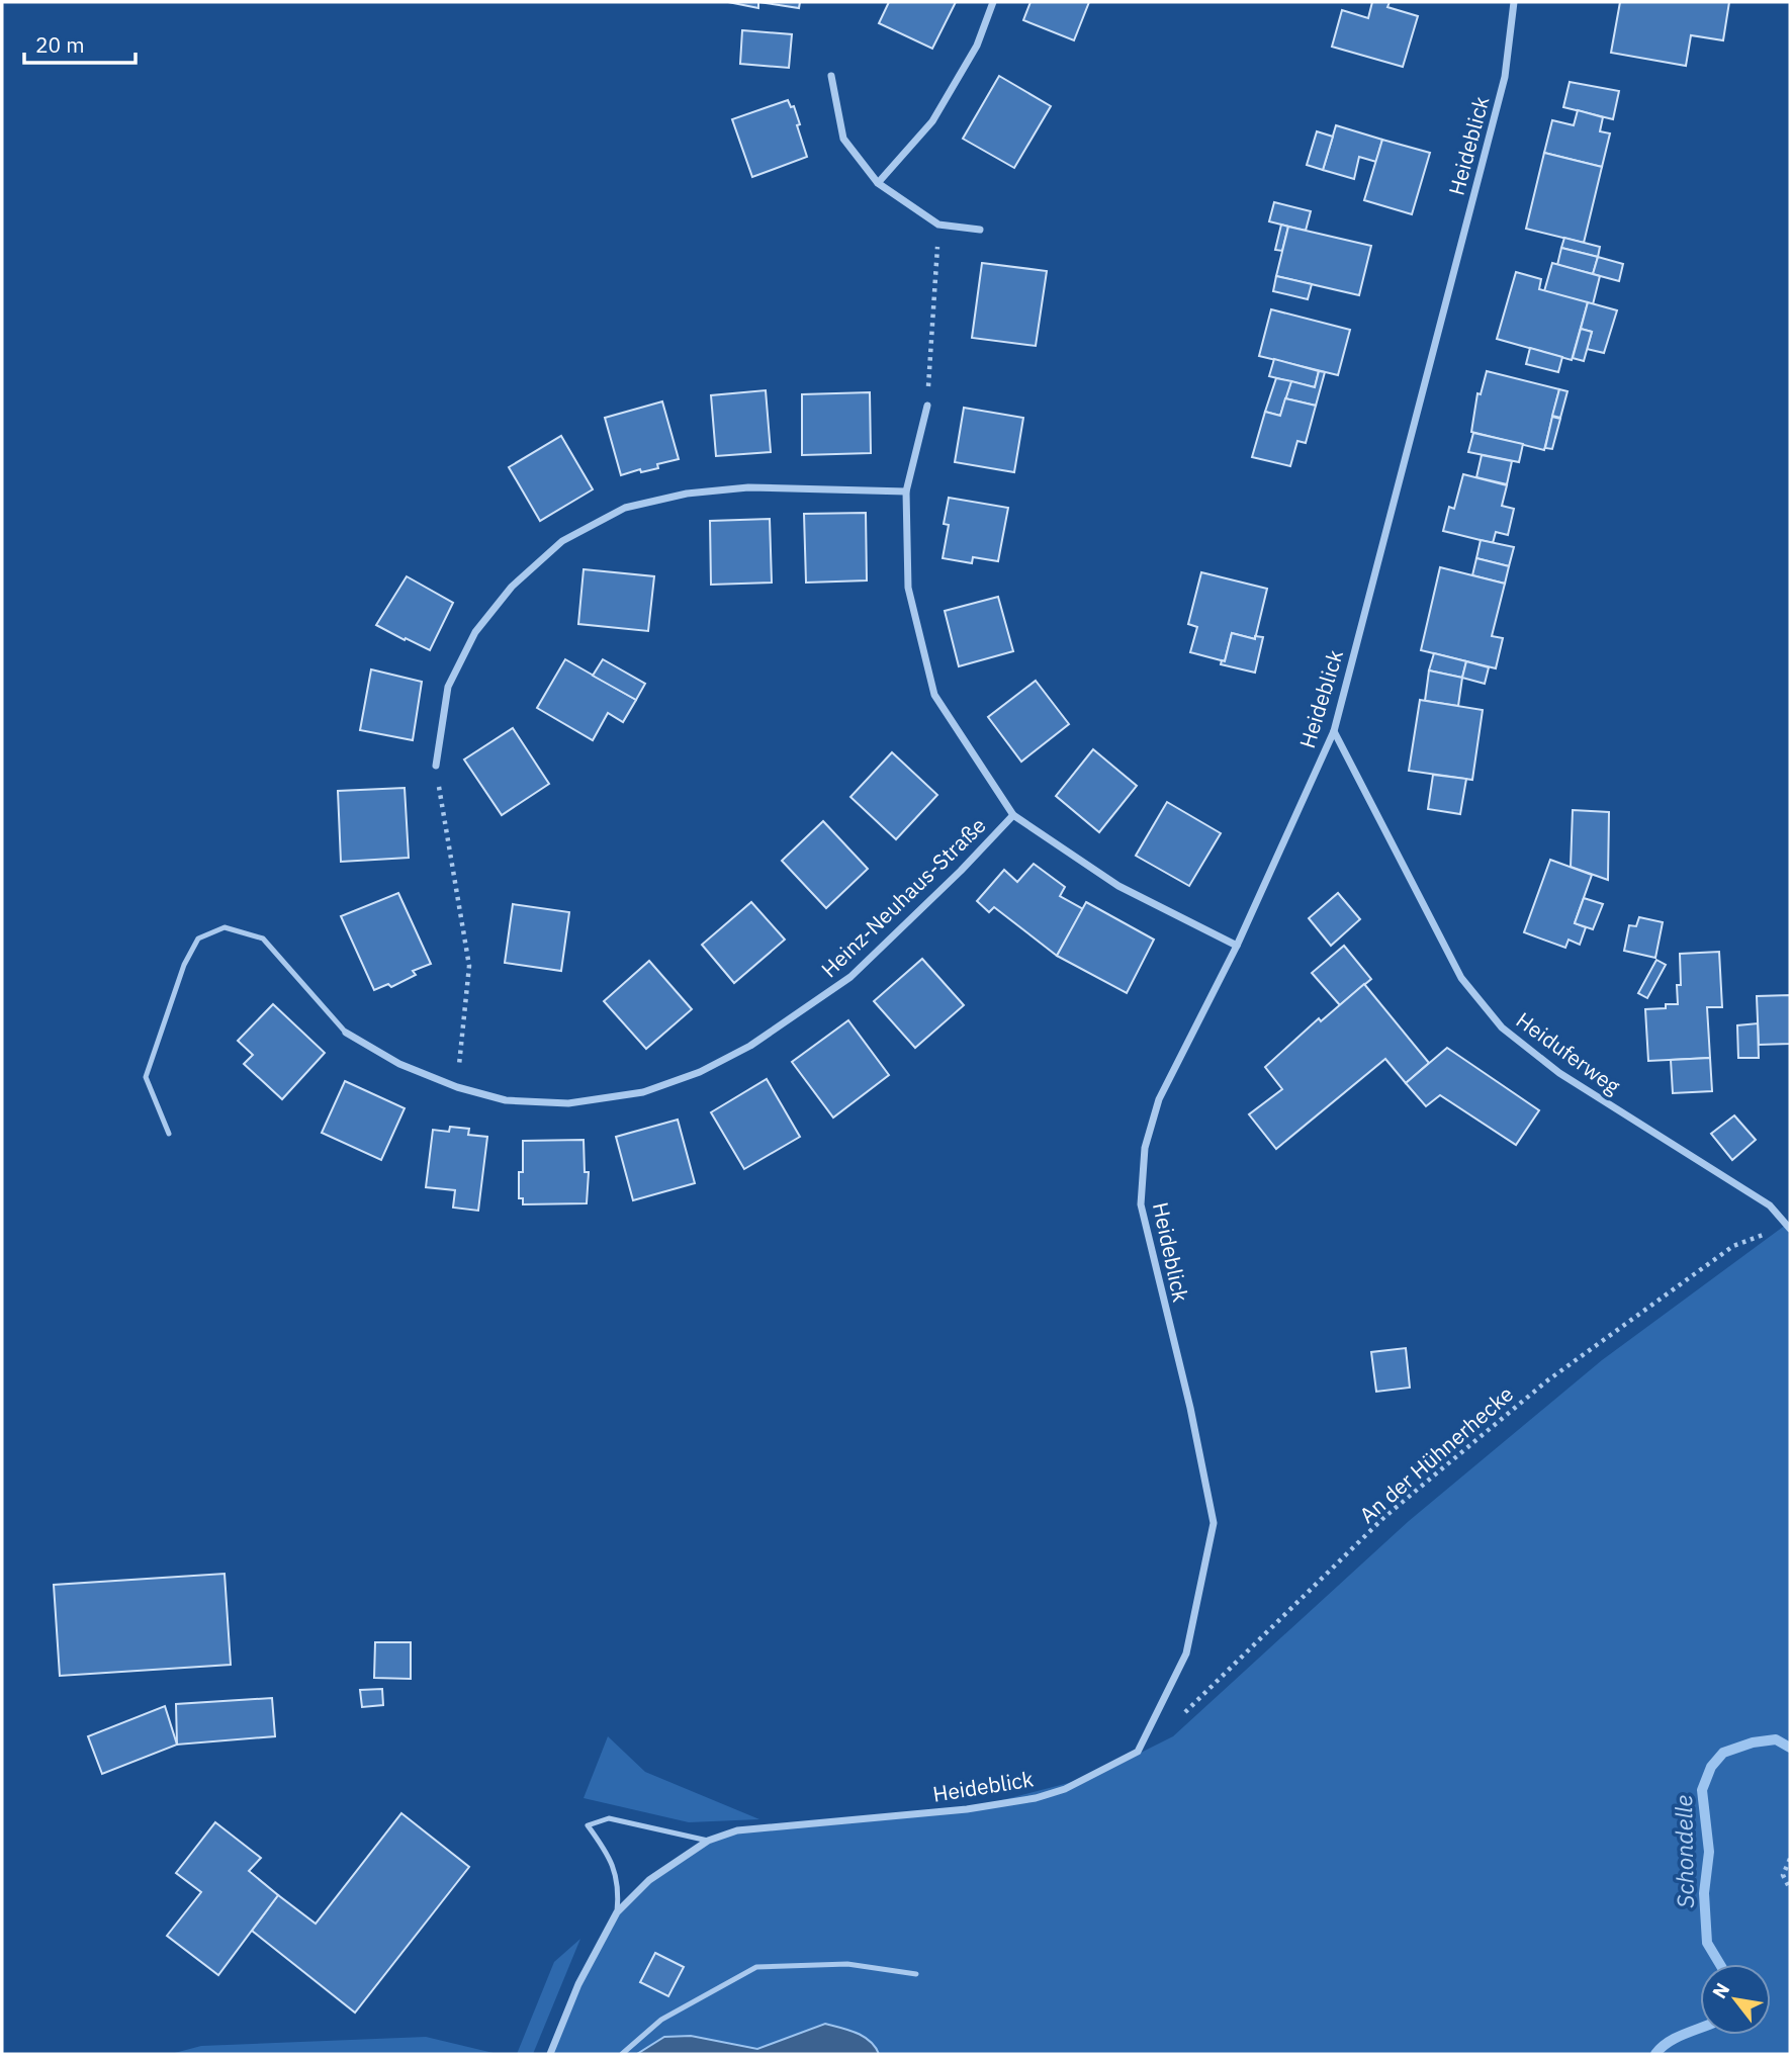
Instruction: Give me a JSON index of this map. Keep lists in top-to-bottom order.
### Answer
{
  "streets": {
    "street": ["Heideblick", "Heinz-Neuhaus-Straße", "Heiduferweg"],
    "path": ["An der Hühnerhecke"]
  },
  "crossings": [
    ["Heideblick", "Heiduferweg"],
    ["Heiduferweg", "An der Hühnerhecke"]
  ],
  "water": ["Schondelle"],
  "scale_bar": "20 m",
  "north": "top left"
}
